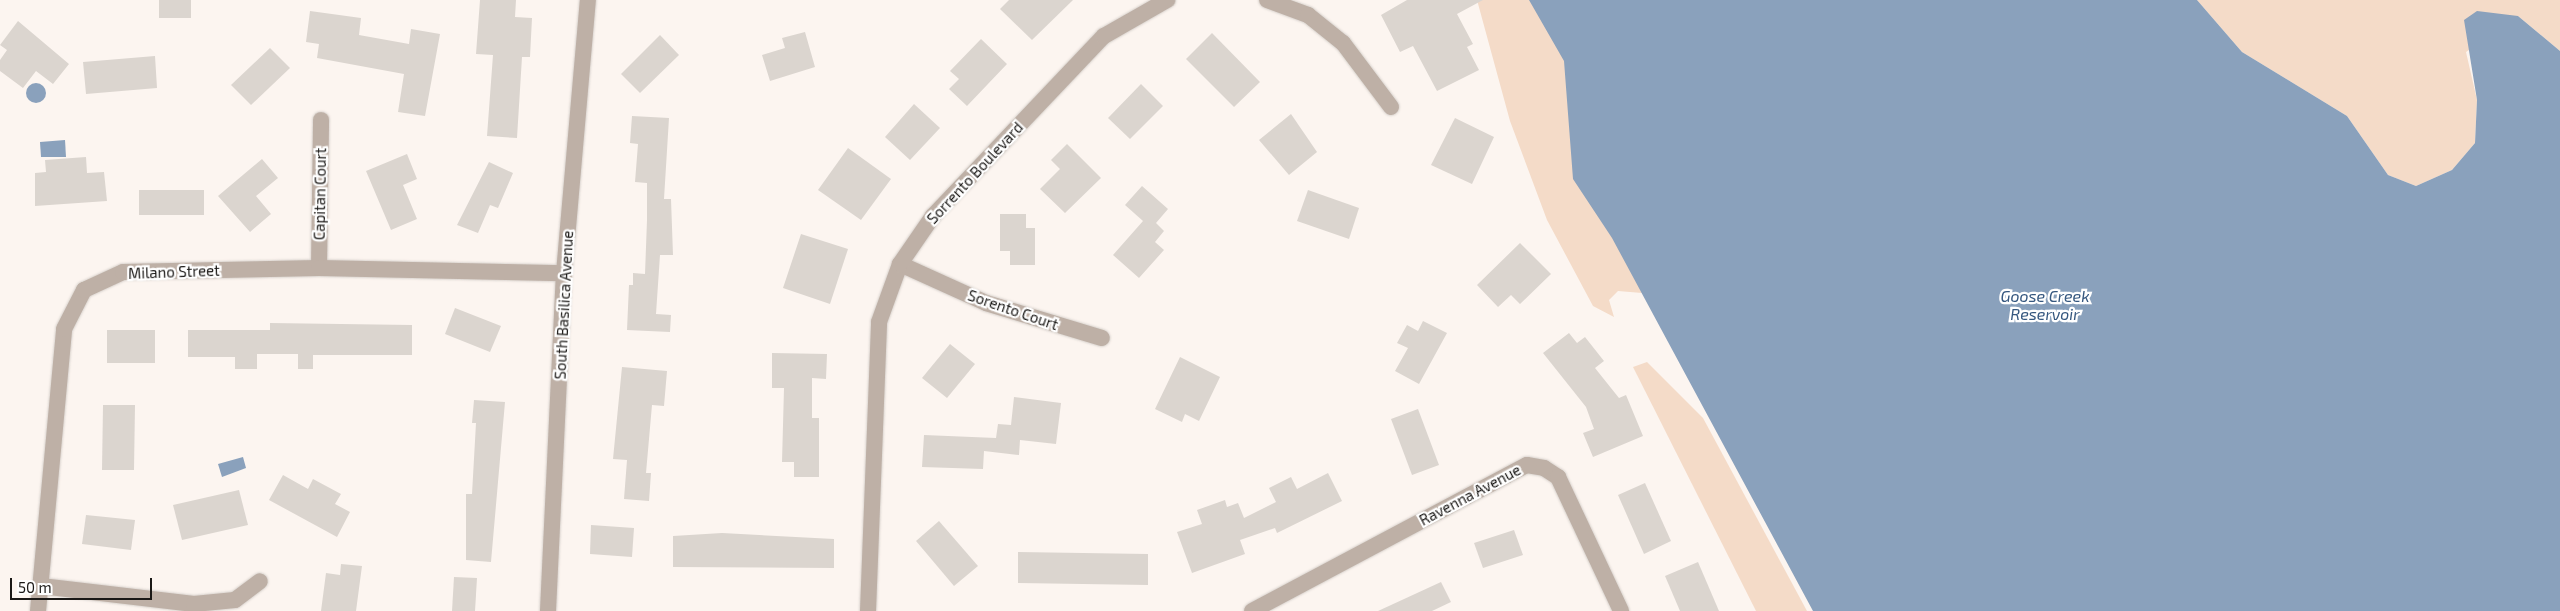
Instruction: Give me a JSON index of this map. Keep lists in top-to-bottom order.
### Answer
{
  "streets": {
    "street": [
      "Sorrento Boulevard",
      "Capitan Court",
      "Milano Street",
      "South Basilica Avenue",
      "Sorento Court",
      "Ravenna Avenue"
    ]
  },
  "crossings": [
    ["Sorrento Boulevard", "Sorento Court"],
    ["Capitan Court", "Milano Street"],
    ["Milano Street", "South Basilica Avenue"]
  ],
  "water": ["Goose Creek Reservoir"],
  "scale_bar": "50 m"
}
